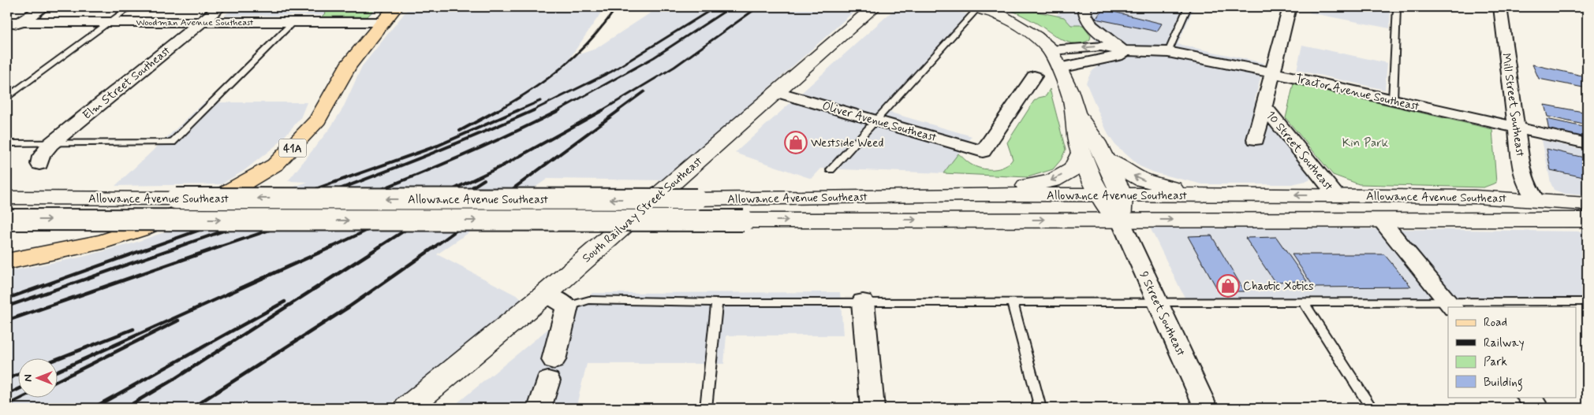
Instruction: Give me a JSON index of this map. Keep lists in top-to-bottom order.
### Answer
{
  "streets": {
    "main road": [
      "41A",
      "Allowance Avenue Southeast",
      "South Railway Street Southeast",
      "9 Street Southeast"
    ],
    "street": [
      "Woodman Avenue Southeast",
      "Elm Street Southeast",
      "Tractor Avenue Southeast",
      "Mill Street Southeast",
      "Oliver Avenue Southeast",
      "10 Street Southeast"
    ]
  },
  "crossings": [
    ["Woodman Avenue Southeast", "Elm Street Southeast"],
    ["Woodman Avenue Southeast", "41A"],
    ["Tractor Avenue Southeast", "Mill Street Southeast"],
    ["Tractor Avenue Southeast", "9 Street Southeast"],
    ["Mill Street Southeast", "Allowance Avenue Southeast"],
    ["Oliver Avenue Southeast", "South Railway Street Southeast"],
    ["10 Street Southeast", "Allowance Avenue Southeast"],
    ["Allowance Avenue Southeast", "9 Street Southeast"]
  ],
  "parks": ["Kin Park"],
  "places": {
    "shop": ["Westside Weed", "Chaotic Xotics"]
  },
  "legend": [
    "Road",
    "Railway",
    "Park",
    "Building"
  ],
  "north": "left"
}
